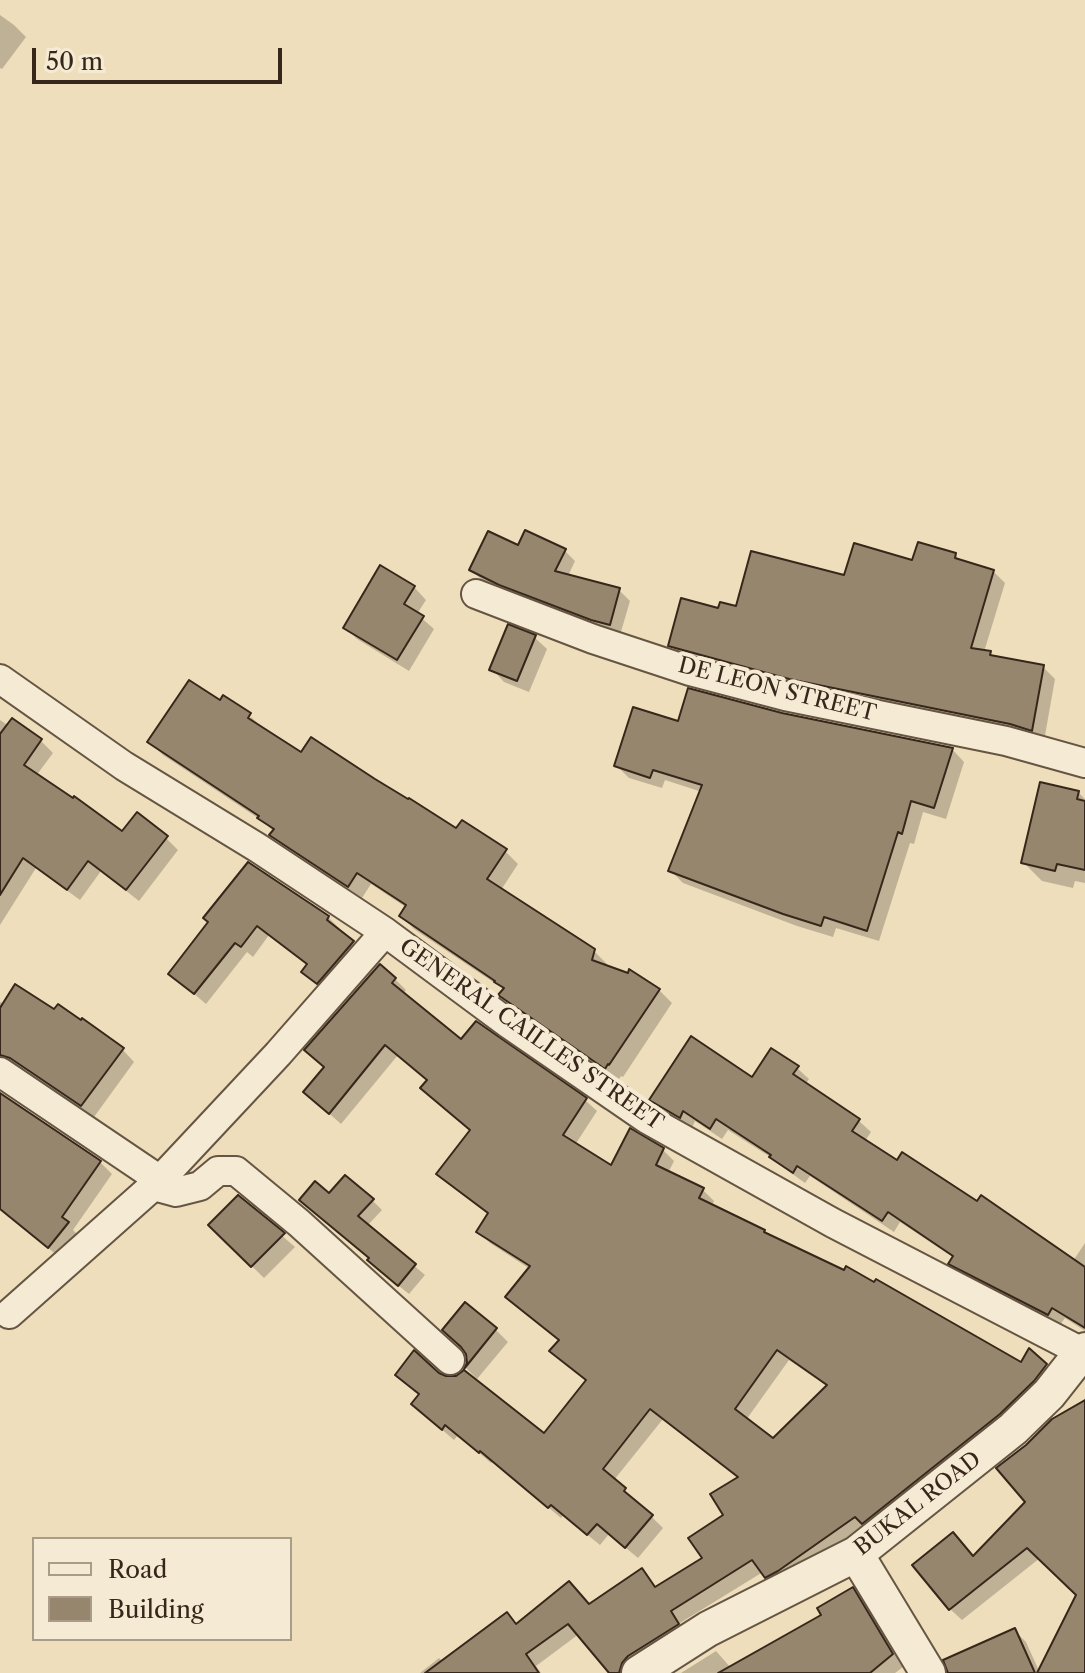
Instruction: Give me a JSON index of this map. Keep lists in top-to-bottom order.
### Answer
{
  "streets": {
    "street": ["DE LEON STREET", "GENERAL CAILLES STREET", "BUKAL ROAD"]
  },
  "crossings": [
    ["GENERAL CAILLES STREET", "BUKAL ROAD"]
  ],
  "legend": ["Road", "Building"],
  "scale_bar": "50 m"
}
